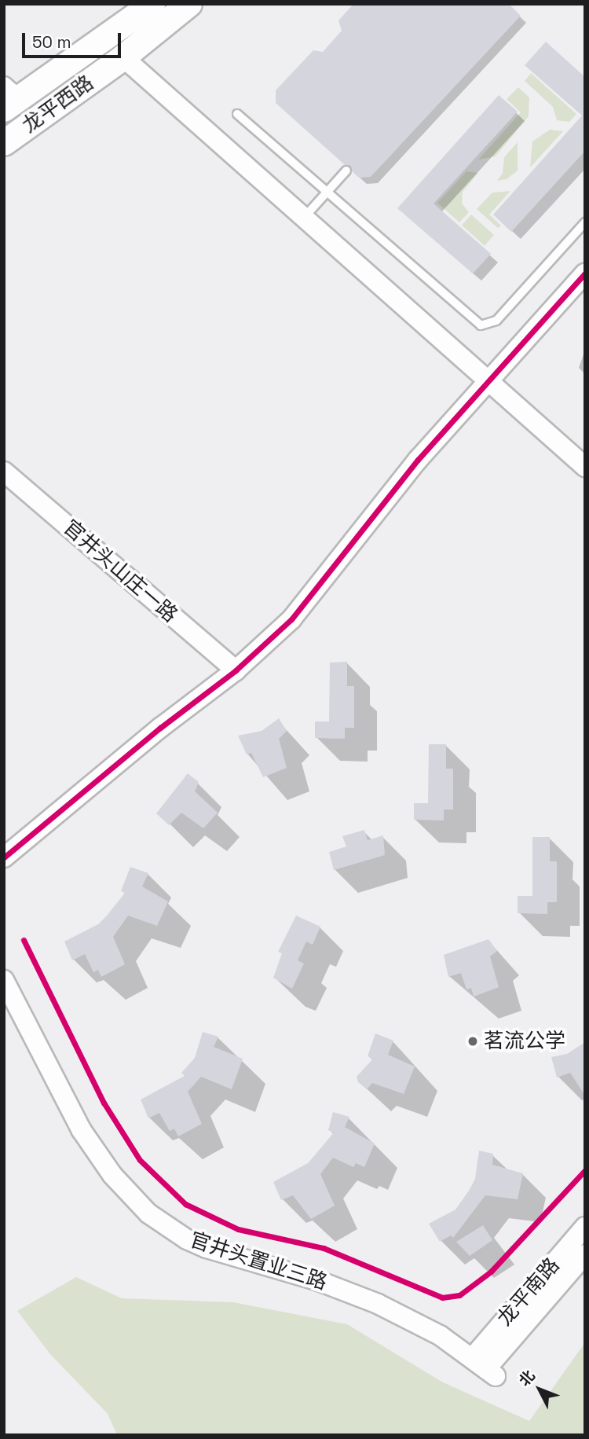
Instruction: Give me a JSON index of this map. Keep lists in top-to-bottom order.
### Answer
{
  "streets": {
    "main road": ["龙平西路"],
    "street": ["官井头山庄一路", "官井头置业三路", "龙平南路"]
  },
  "crossings": [
    ["官井头置业三路", "龙平南路"]
  ],
  "places": ["茗流公学"],
  "scale_bar": "50 m",
  "north": "top left"
}
